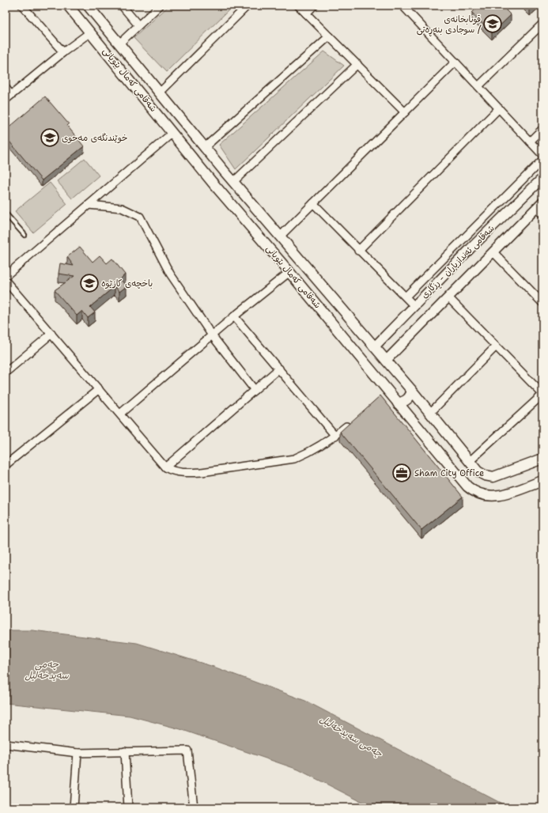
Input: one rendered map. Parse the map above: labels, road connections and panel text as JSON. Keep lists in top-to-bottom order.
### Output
{
  "streets": {
    "main road": ["شەقامی کەمال بێویانی"],
    "street": ["شەقامی ئەندازیاران - ڕزگاری"]
  },
  "crossings": [
    ["شەقامی کەمال بێویانی", "شەقامی ئەندازیاران - ڕزگاری"]
  ],
  "water": ["چەمی سەیدخەلیل"],
  "places": {
    "school or university": ["قوتابخانەی سوجادی بنەڕەتی /", "خوێندنگەی مەحوی", "باخچەی کازێوە"],
    "office": ["Sham City Office"]
  }
}
